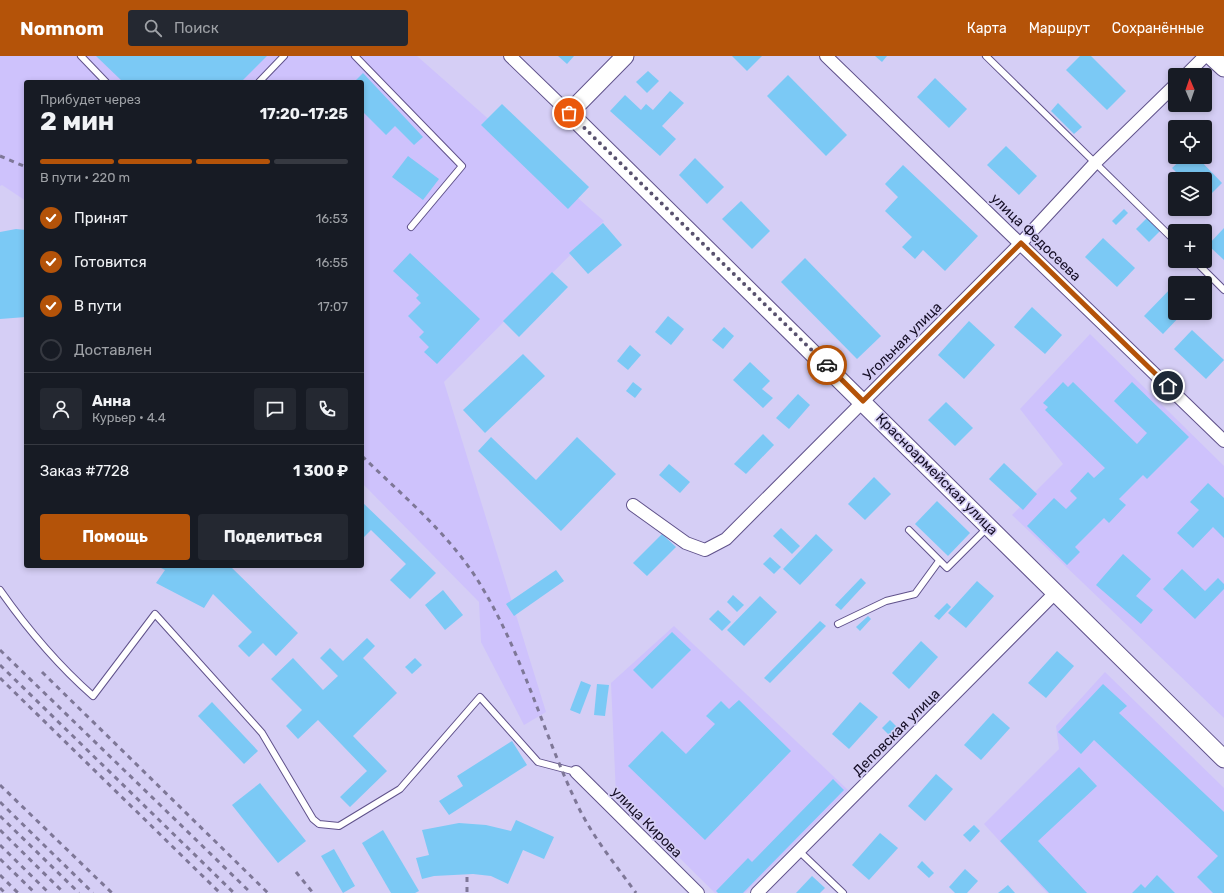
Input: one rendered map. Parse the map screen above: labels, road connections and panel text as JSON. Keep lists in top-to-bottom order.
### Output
{
  "streets": {
    "street": [
      "улица Федосеева",
      "Угольная улица",
      "Красноармейская улица",
      "Деповская улица",
      "улица Кирова"
    ]
  },
  "crossings": [
    ["улица Федосеева", "Угольная улица"],
    ["Угольная улица", "Красноармейская улица"],
    ["Красноармейская улица", "Деповская улица"]
  ],
  "north": "top",
  "page": {
    "header": "Nomnom",
    "search": "Поиск",
    "nav": ["Карта", "Маршрут", "Сохранённые"],
    "map_buttons": ["+", "−"],
    "heading": ["2 мин", "Прибудет через", "17:20–17:25"],
    "panel": [
      "Анна",
      "Курьер · 4.4",
      "Заказ #7728",
      "1 300 ₽"
    ],
    "bar": "В пути · 220 m",
    "list": [
      ["Принят", "16:53"],
      ["Готовится", "16:55"],
      ["В пути", "17:07"],
      "Доставлен"
    ],
    "buttons": ["Помощь", "Поделиться"]
  }
}
